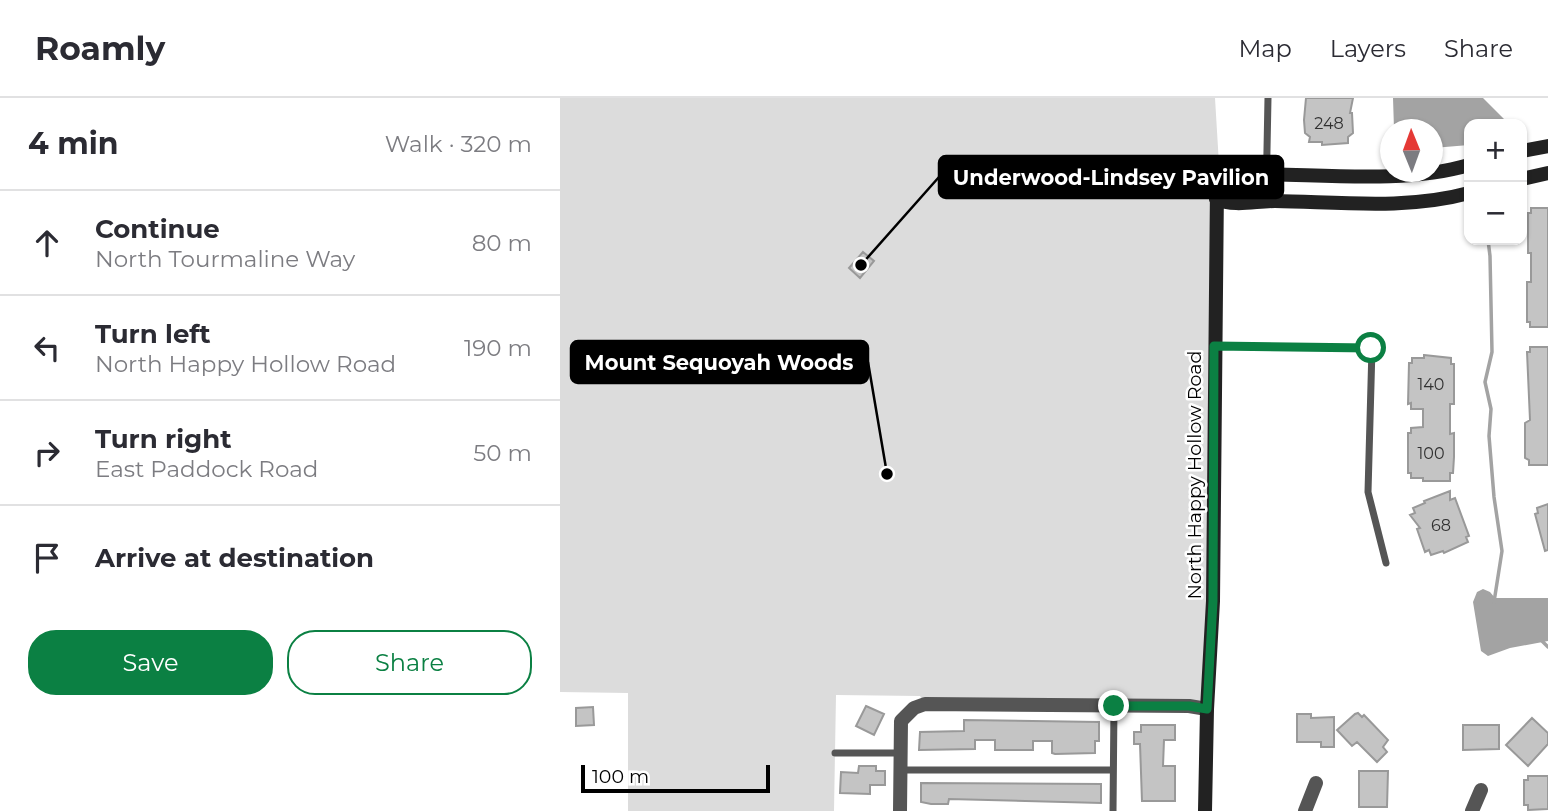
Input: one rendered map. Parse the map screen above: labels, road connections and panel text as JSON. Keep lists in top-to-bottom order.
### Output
{
  "streets": {
    "street": ["North Happy Hollow Road"]
  },
  "places": ["Underwood-Lindsey Pavilion", "Mount Sequoyah Woods"],
  "house_numbers": [
    "248",
    "140",
    "100",
    "68"
  ],
  "scale_bar": "100 m",
  "north": "top",
  "page": {
    "header": "Roamly",
    "nav": ["Map", "Layers", "Share"],
    "heading": ["4 min", "Walk · 320 m"],
    "map_buttons": ["+", "−"],
    "list": [
      ["Continue", "North Tourmaline Way", "80 m"],
      ["Turn left", "North Happy Hollow Road", "190 m"],
      ["Turn right", "East Paddock Road", "50 m"],
      "Arrive at destination"
    ],
    "buttons": ["Save", "Share"],
    "scale": "100 m"
  }
}
